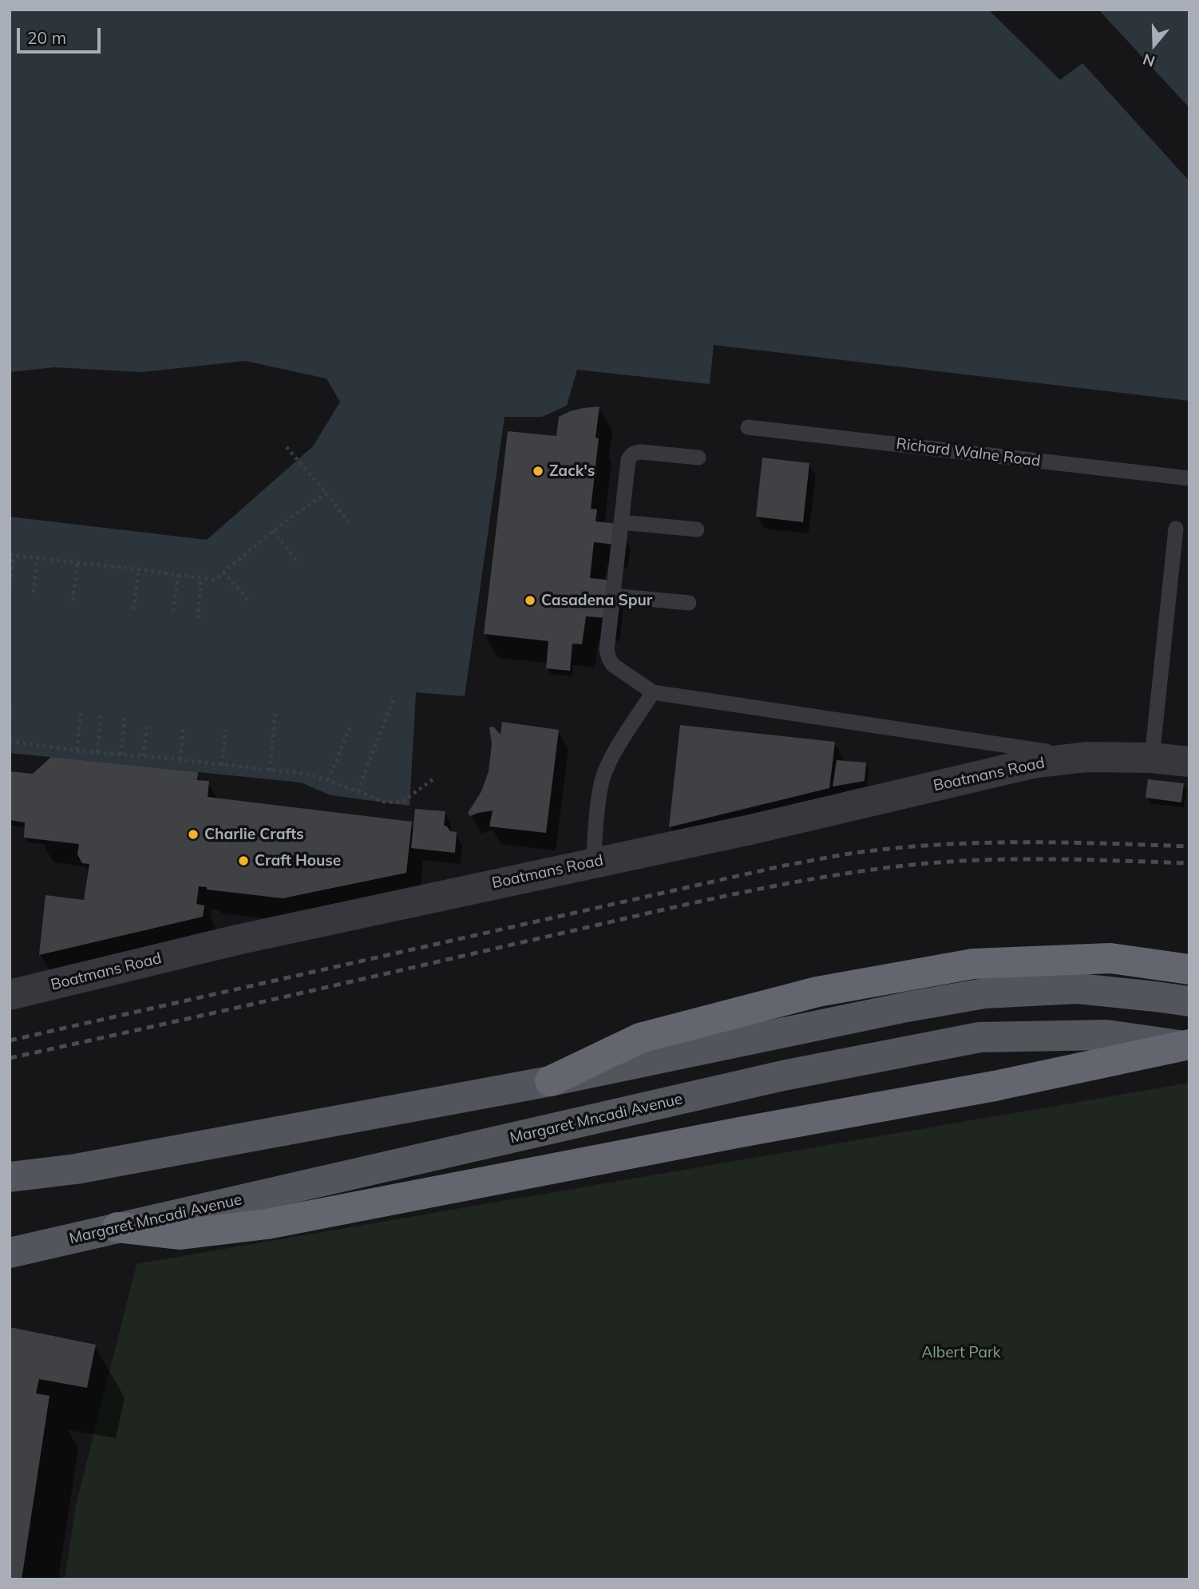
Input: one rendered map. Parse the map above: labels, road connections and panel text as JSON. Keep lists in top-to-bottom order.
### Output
{
  "streets": {
    "main road": ["Margaret Mncadi Avenue"],
    "street": ["Boatmans Road"],
    "lane": ["Richard Walne Road"]
  },
  "parks": ["Albert Park"],
  "places": [
    "Zack's",
    "Casadena Spur",
    "Charlie Crafts",
    "Craft House"
  ],
  "scale_bar": "20 m",
  "north": "bottom"
}
